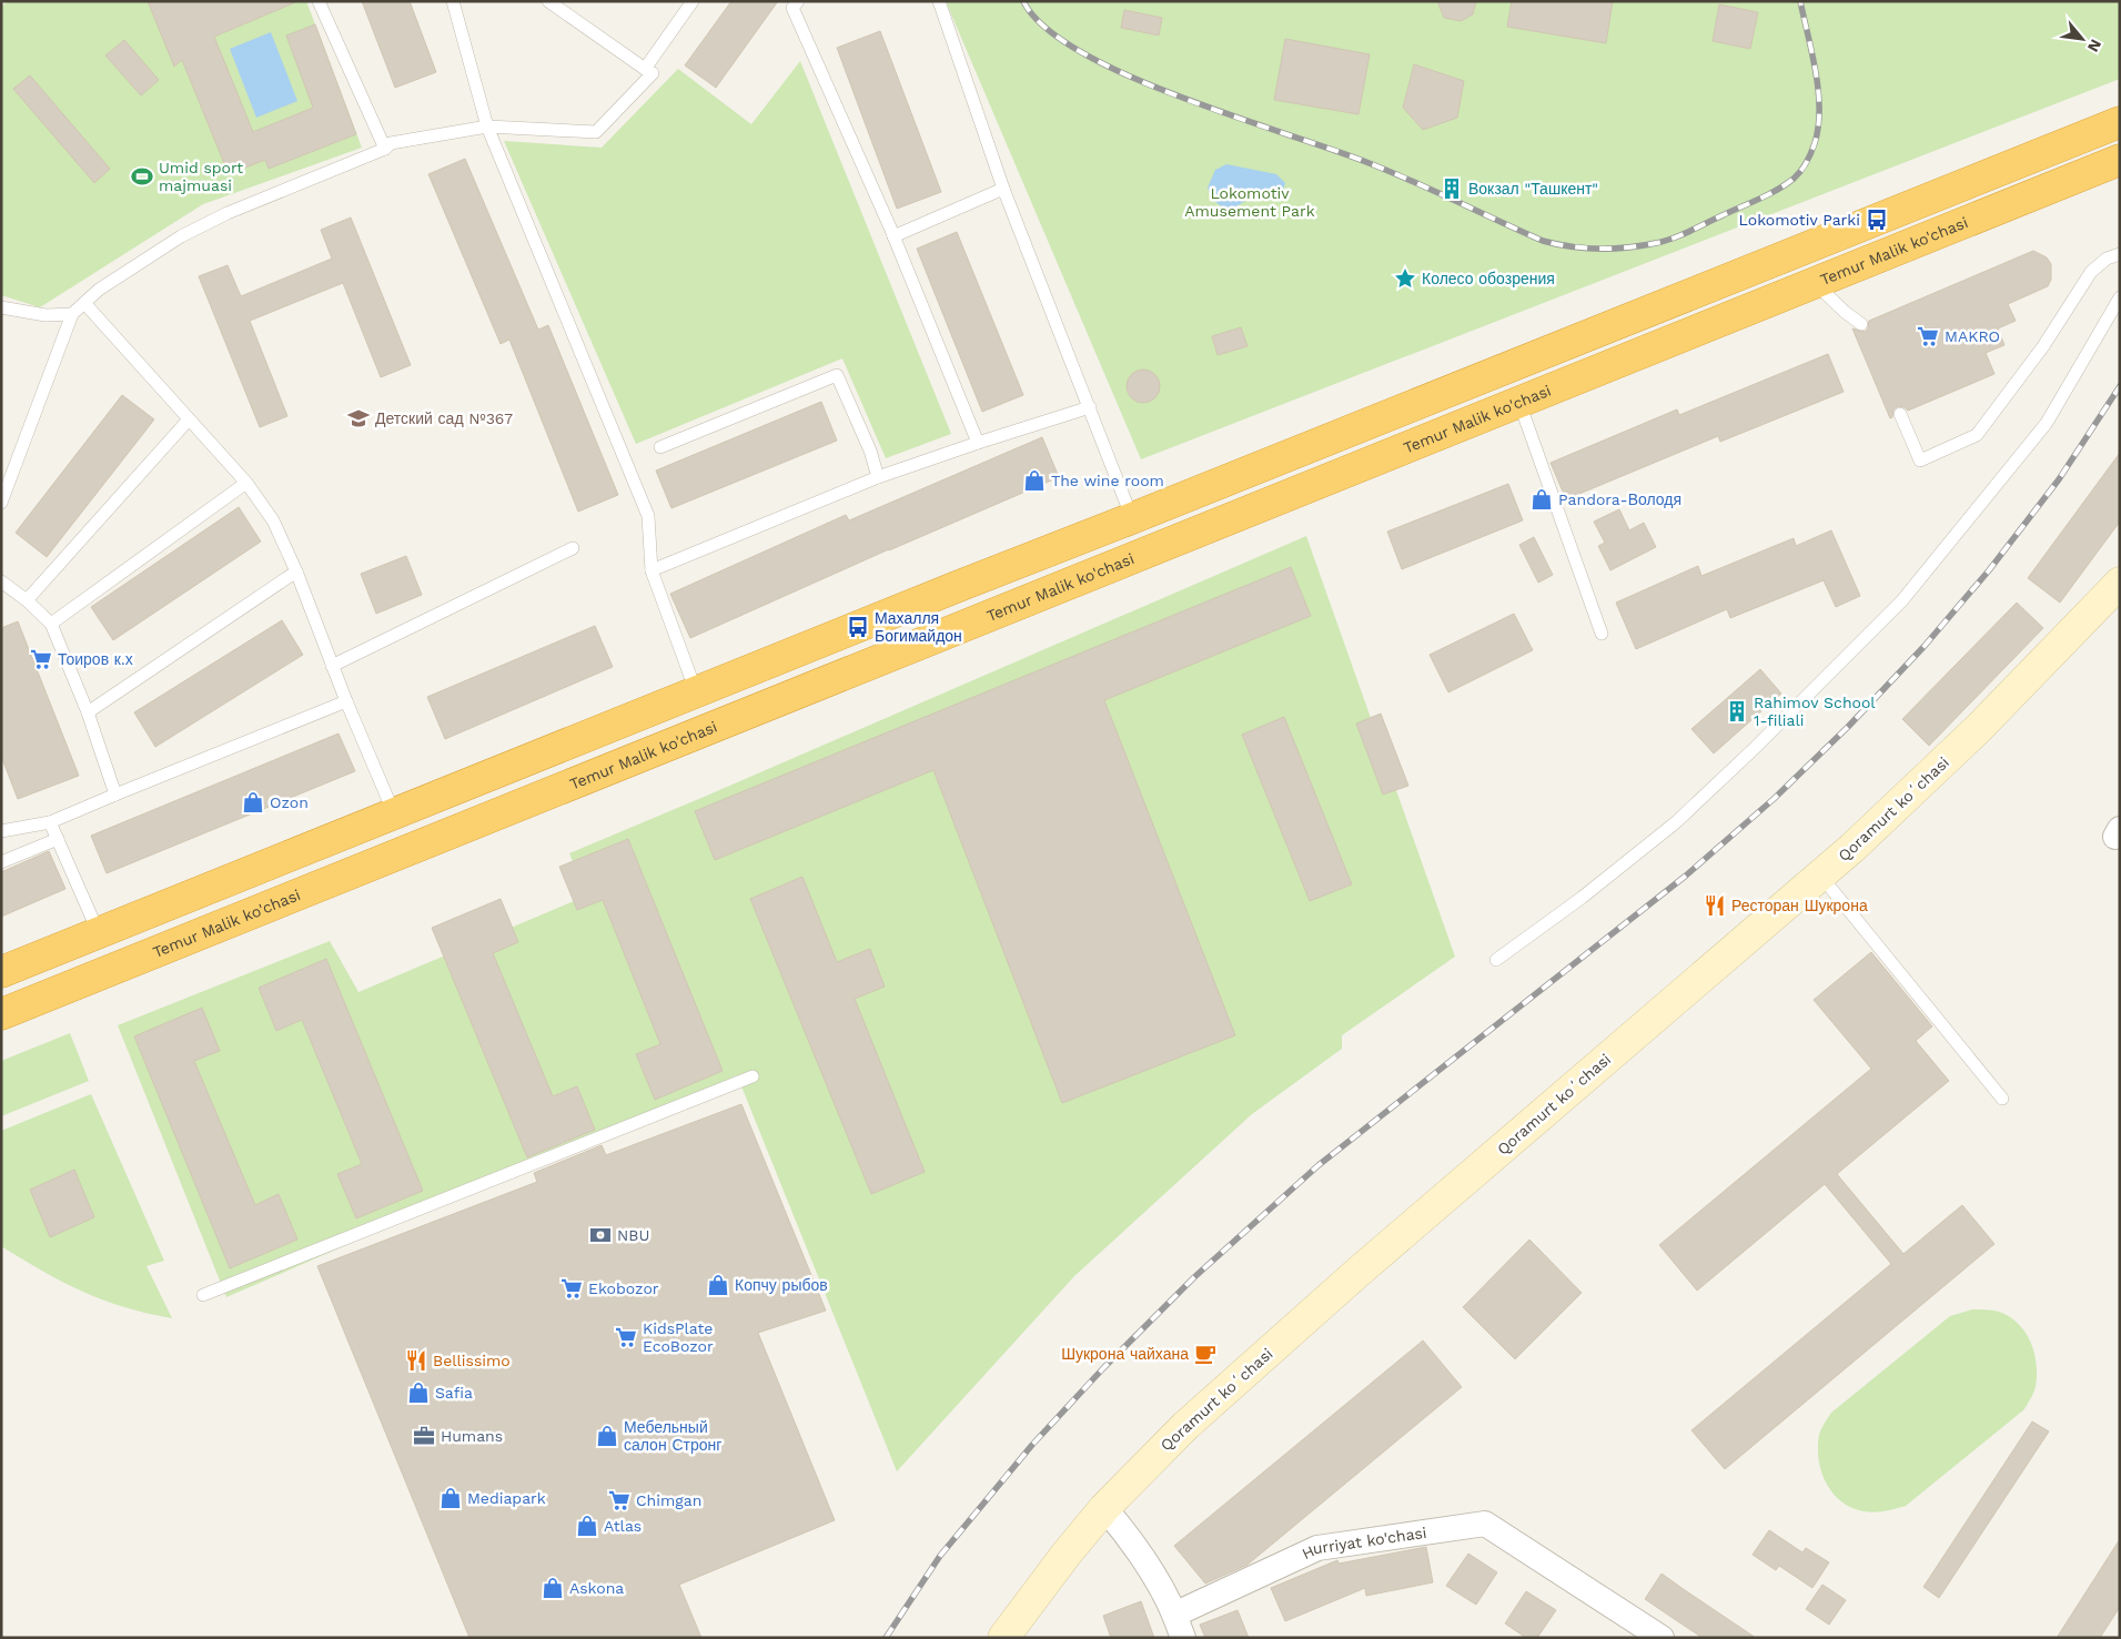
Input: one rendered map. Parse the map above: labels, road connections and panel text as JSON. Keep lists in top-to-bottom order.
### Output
{
  "streets": {
    "highway": ["Temur Malik ko'chasi"],
    "main road": ["Qoramurt koʻchasi"],
    "street": ["Hurriyat ko'chasi"]
  },
  "parks": ["Lokomotiv Amusement Park"],
  "places": {
    "sports": ["Umid sport majmuasi"],
    "building": ["Вокзал \"Ташкент\"", "Rahimov School 1-filiali"],
    "bus stop": ["Lokomotiv Parki", "Махалля Богимайдон"],
    "place": ["Колесо обозрения"],
    "supermarket": [
      "MAKRO",
      "Тоиров к.х",
      "Ekobozor",
      "KidsPlate EcoBozor",
      "Chimgan"
    ],
    "school or university": ["Детский сад №367"],
    "shop": [
      "The wine room",
      "Pandora-Володя",
      "Ozon",
      "Копчу рыбов",
      "Safia",
      "Мебельный салон Стронг",
      "Mediapark",
      "Atlas",
      "Askona"
    ],
    "restaurant": ["Ресторан Шукрона", "Bellissimo"],
    "bank": ["NBU"],
    "cafe": ["Шукрона чайхана"],
    "office": ["Humans"]
  },
  "north": "bottom right"
}
